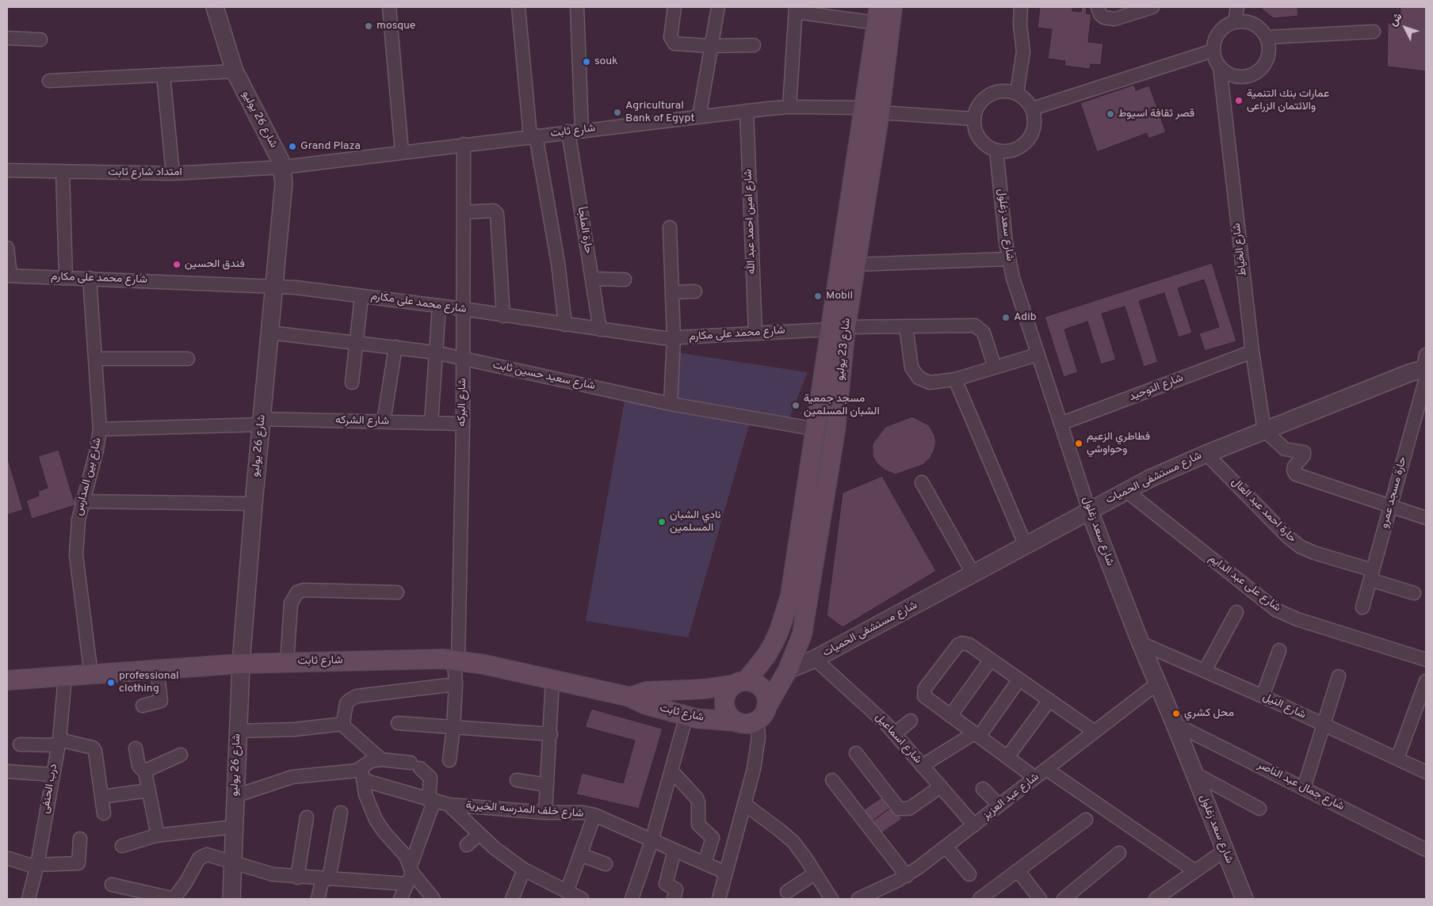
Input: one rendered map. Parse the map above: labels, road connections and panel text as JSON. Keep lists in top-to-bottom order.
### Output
{
  "streets": {
    "main road": ["شارع ثابت", "شارع 23 يوليو"],
    "street": [
      "شارع 26 يوليو",
      "امتداد شارع ثابت",
      "شارع امين احمد عبد الله",
      "شارع سعد زغلول",
      "حارة الملجأ",
      "شارع الخياط",
      "شارع محمد على مكارم",
      "شارع سعيد حسين ثابت",
      "شارع التوحيد",
      "شارع البركه",
      "شارع الشركه",
      "شارع بين المدارس",
      "شارع مستشفى الحميات",
      "حارة مسجد عمرو",
      "حارة احمد عبد العال",
      "شارع على عبد الدايم",
      "شارع النيل",
      "شارع اسماعيل",
      "شارع جمال عبد الناصر",
      "درب الحنفى",
      "شارع عبد العزيز",
      "شارع خلف المدرسه الخيرية"
    ]
  },
  "crossings": [
    ["شارع 26 يوليو", "شارع ثابت"],
    ["شارع 26 يوليو", "امتداد شارع ثابت"],
    ["شارع 26 يوليو", "شارع محمد على مكارم"],
    ["شارع 26 يوليو", "شارع سعيد حسين ثابت"],
    ["شارع 26 يوليو", "شارع الشركه"],
    ["شارع ثابت", "امتداد شارع ثابت"],
    ["شارع ثابت", "شارع امين احمد عبد الله"],
    ["شارع ثابت", "شارع سعد زغلول"],
    ["شارع ثابت", "حارة الملجأ"],
    ["شارع ثابت", "شارع 23 يوليو"],
    ["شارع ثابت", "شارع البركه"],
    ["شارع ثابت", "شارع بين المدارس"],
    ["شارع ثابت", "درب الحنفى"],
    ["شارع امين احمد عبد الله", "شارع محمد على مكارم"],
    ["شارع سعد زغلول", "شارع التوحيد"],
    ["شارع سعد زغلول", "شارع مستشفى الحميات"],
    ["شارع سعد زغلول", "شارع النيل"],
    ["شارع سعد زغلول", "شارع جمال عبد الناصر"],
    ["شارع سعد زغلول", "شارع عبد العزيز"],
    ["حارة الملجأ", "شارع محمد على مكارم"],
    ["شارع الخياط", "شارع التوحيد"],
    ["شارع الخياط", "شارع مستشفى الحميات"],
    ["شارع محمد على مكارم", "شارع 23 يوليو"],
    ["شارع محمد على مكارم", "شارع البركه"],
    ["شارع محمد على مكارم", "شارع بين المدارس"],
    ["شارع 23 يوليو", "شارع سعيد حسين ثابت"],
    ["شارع 23 يوليو", "شارع مستشفى الحميات"],
    ["شارع سعيد حسين ثابت", "شارع البركه"],
    ["شارع البركه", "شارع الشركه"],
    ["شارع الشركه", "شارع بين المدارس"],
    ["شارع مستشفى الحميات", "حارة مسجد عمرو"],
    ["شارع مستشفى الحميات", "حارة احمد عبد العال"],
    ["شارع مستشفى الحميات", "شارع على عبد الدايم"],
    ["شارع مستشفى الحميات", "شارع اسماعيل"],
    ["حارة مسجد عمرو", "حارة احمد عبد العال"],
    ["شارع اسماعيل", "شارع عبد العزيز"]
  ],
  "places": [
    "mosque",
    "souk",
    "عمارات بنك التنمية والائتمان الزراعى",
    "Agricultural Bank of Egypt",
    "قصر ثقافة اسيوط",
    "Grand Plaza",
    "فندق الحسين",
    "Mobil",
    "Adib",
    "مسجد جمعية الشبان المسلمين",
    "فطاطري الزعيم وحواوشي",
    "نادي الشبان المسلمين",
    "professional clothing",
    "محل كشري"
  ],
  "north": "top left"
}
